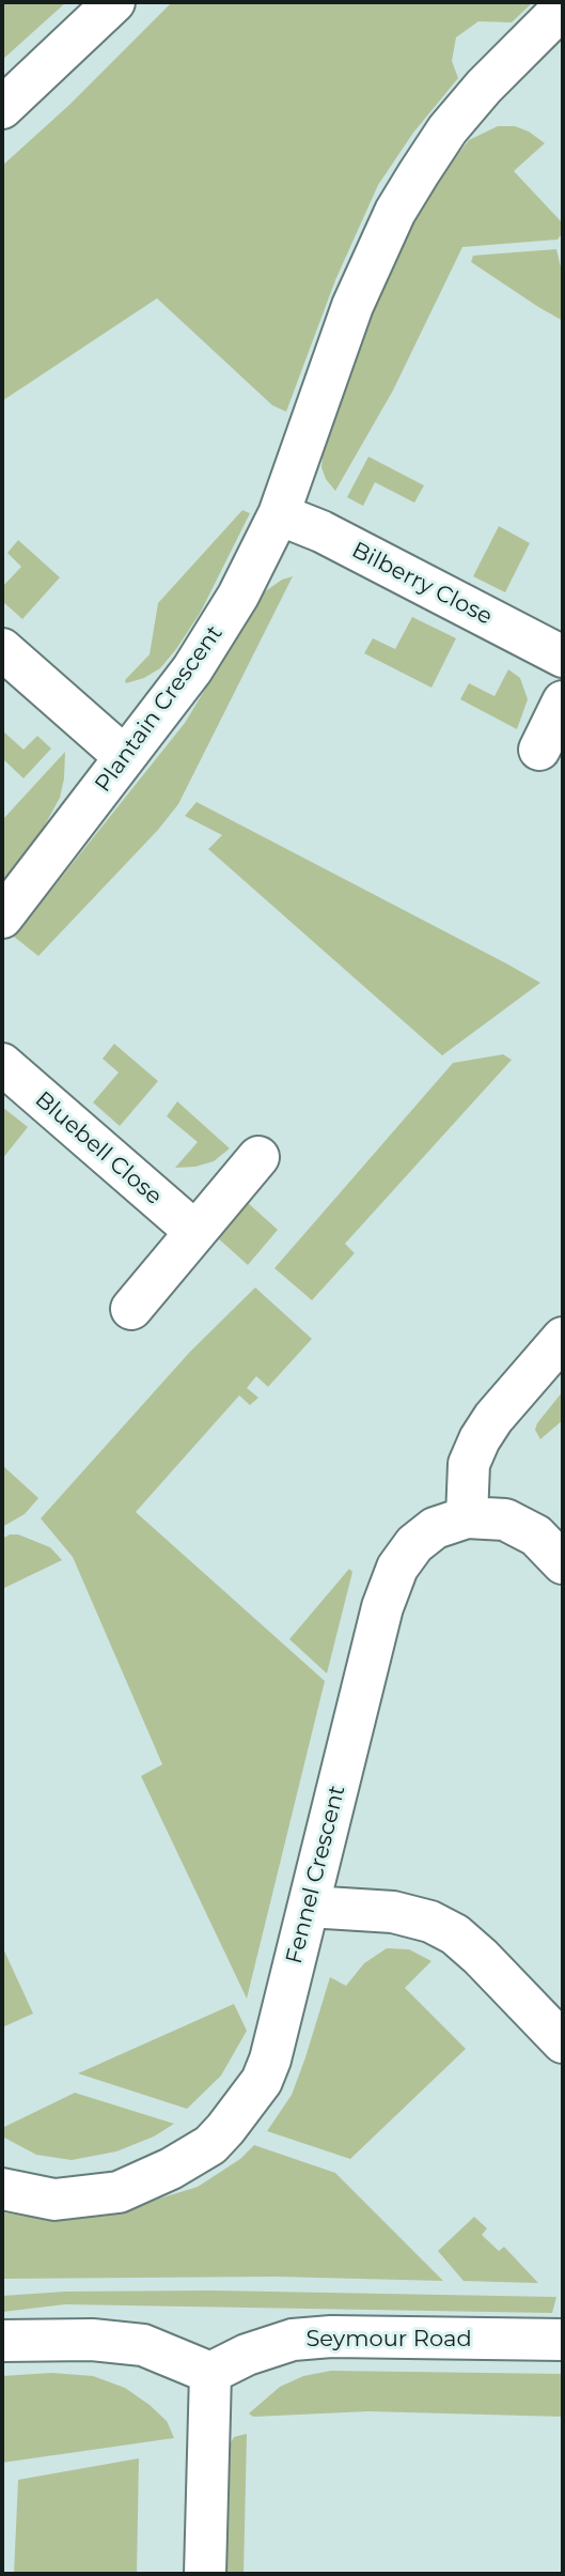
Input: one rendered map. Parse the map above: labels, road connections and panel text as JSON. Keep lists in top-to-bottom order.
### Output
{
  "streets": {
    "street": [
      "Bilberry Close",
      "Plantain Crescent",
      "Bluebell Close",
      "Fennel Crescent",
      "Seymour Road"
    ]
  },
  "crossings": [
    ["Bilberry Close", "Plantain Crescent"]
  ]
}
